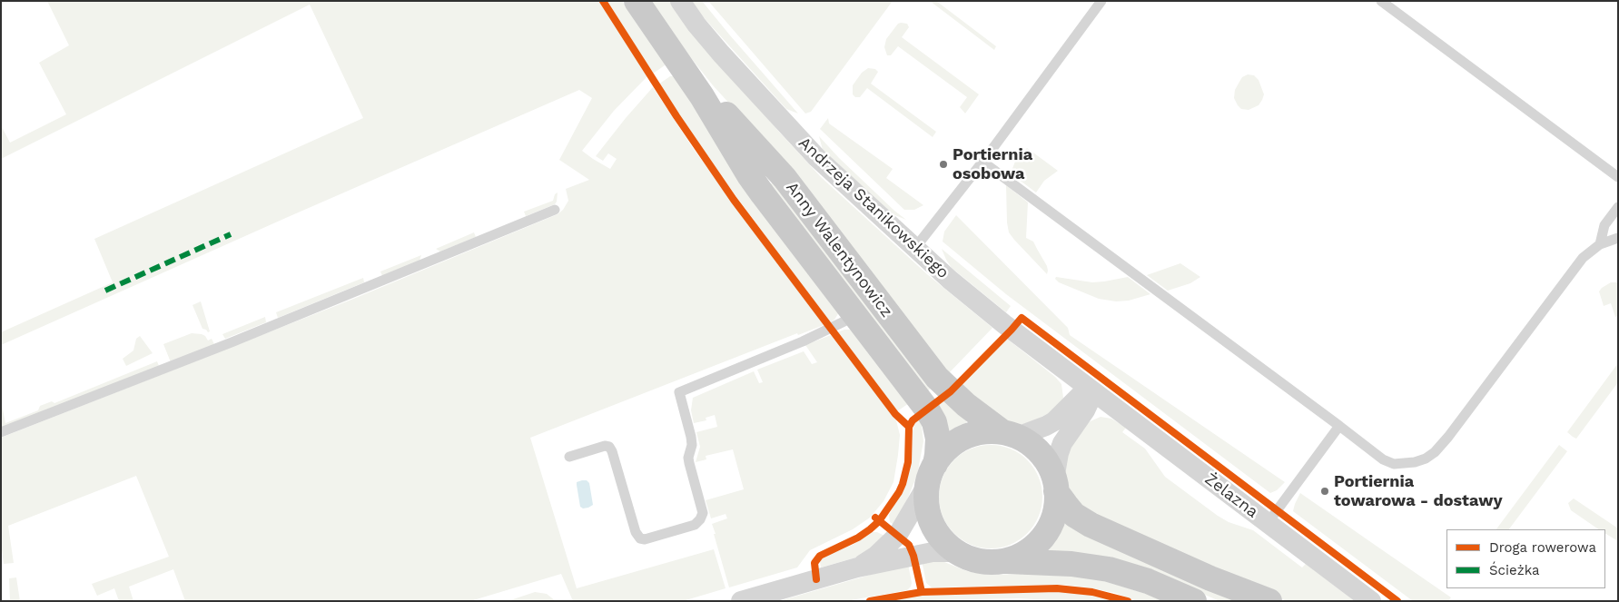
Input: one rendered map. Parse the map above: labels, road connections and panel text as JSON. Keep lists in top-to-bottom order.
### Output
{
  "streets": {
    "main road": ["Anny Walentynowicz"],
    "street": ["Andrzeja Stanikowskiego", "Żelazna"]
  },
  "crossings": [
    ["Andrzeja Stanikowskiego", "Żelazna"]
  ],
  "places": ["Portiernia osobowa", "Portiernia towarowa - dostawy"],
  "legend": ["Droga rowerowa", "Ścieżka"]
}
